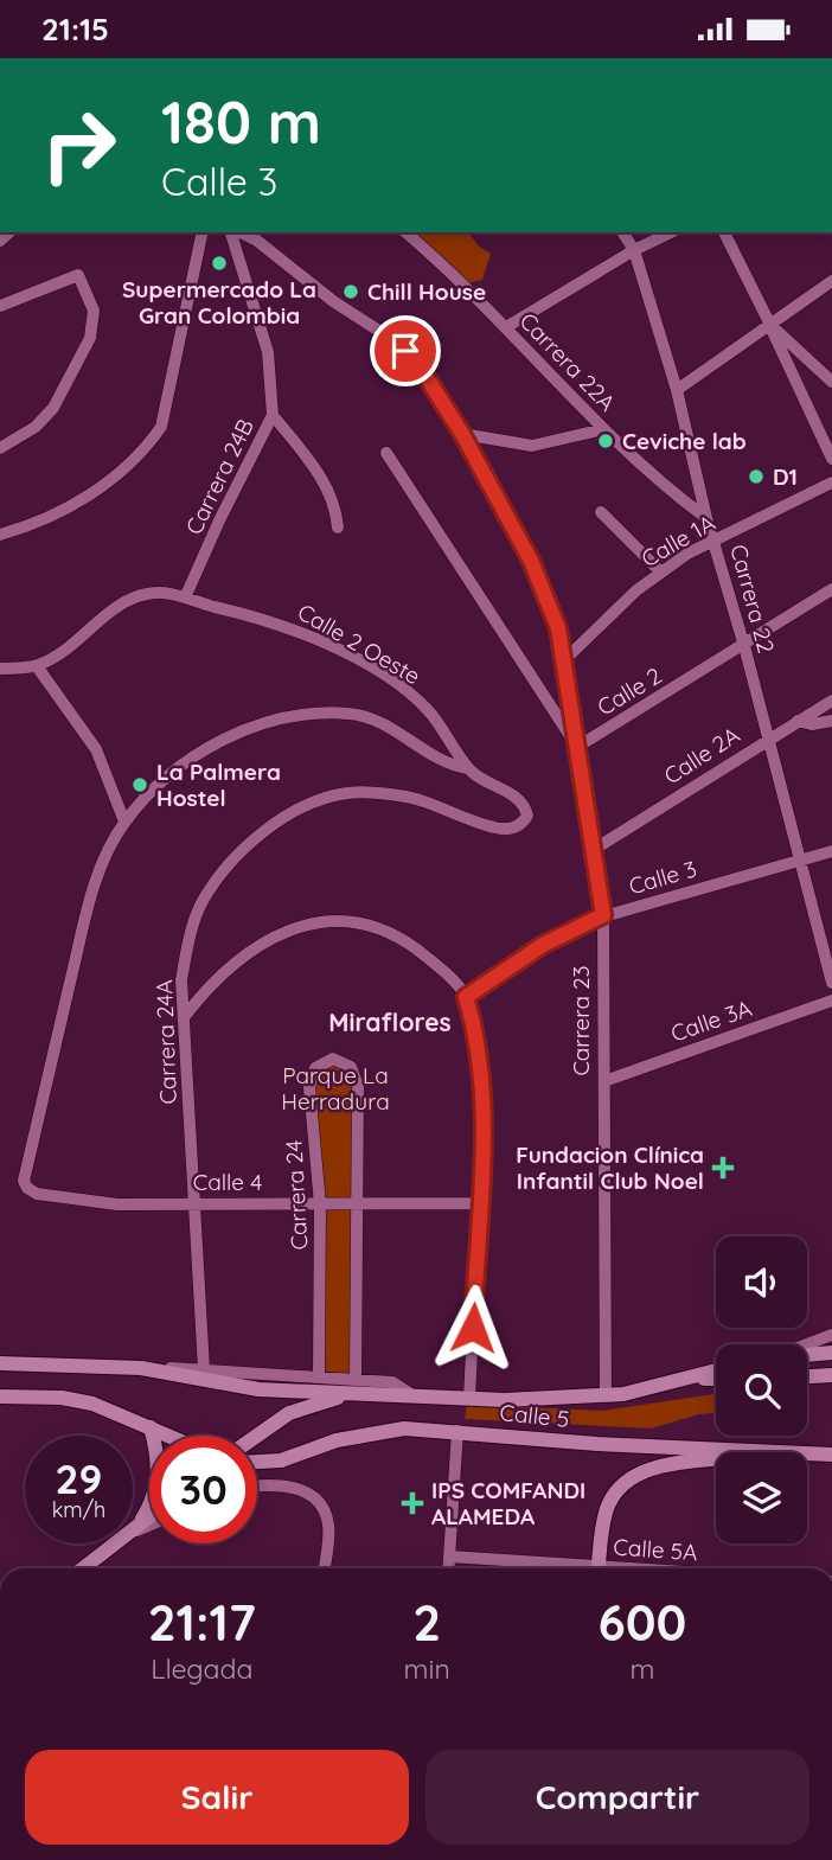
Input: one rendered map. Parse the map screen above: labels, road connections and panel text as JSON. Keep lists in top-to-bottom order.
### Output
{
  "streets": {
    "main road": ["Calle 5"],
    "street": [
      "Carrera 22A",
      "Carrera 24B",
      "Calle 1A",
      "Carrera 22",
      "Calle 2 Oeste",
      "Calle 2",
      "Calle 2A",
      "Calle 3",
      "Carrera 23",
      "Calle 3A",
      "Carrera 24A",
      "Calle 4",
      "Carrera 24",
      "Calle 5A"
    ]
  },
  "crossings": [
    ["Carrera 22A", "Carrera 22"],
    ["Carrera 24B", "Calle 2 Oeste"],
    ["Calle 1A", "Carrera 22"],
    ["Calle 1A", "Carrera 23"],
    ["Carrera 22", "Calle 2"],
    ["Carrera 22", "Calle 2A"],
    ["Carrera 22", "Calle 3"],
    ["Calle 2 Oeste", "Carrera 24A"],
    ["Calle 2", "Carrera 23"],
    ["Calle 2A", "Carrera 23"],
    ["Calle 3", "Carrera 23"],
    ["Carrera 23", "Calle 3A"],
    ["Carrera 23", "Calle 5"],
    ["Carrera 24A", "Calle 4"],
    ["Carrera 24A", "Calle 5"],
    ["Calle 4", "Carrera 24"],
    ["Carrera 24", "Calle 5"]
  ],
  "districts": ["Miraflores"],
  "parks": ["Parque La Herradura"],
  "places": {
    "other": [
      "Supermercado La Gran Colombia",
      "Chill House",
      "Ceviche lab",
      "D1",
      "La Palmera Hostel"
    ],
    "health": ["Fundacion Clínica Infantil Club Noel", "IPS COMFANDI ALAMEDA"]
  },
  "page": {
    "status": "21:15",
    "turn": ["180 m", "Calle 3"],
    "speed": "29 km/h",
    "limit": "30",
    "eta": [
      "21:17",
      "Llegada",
      "2",
      "min",
      "600",
      "m"
    ],
    "buttons": ["Salir", "Compartir"]
  }
}
